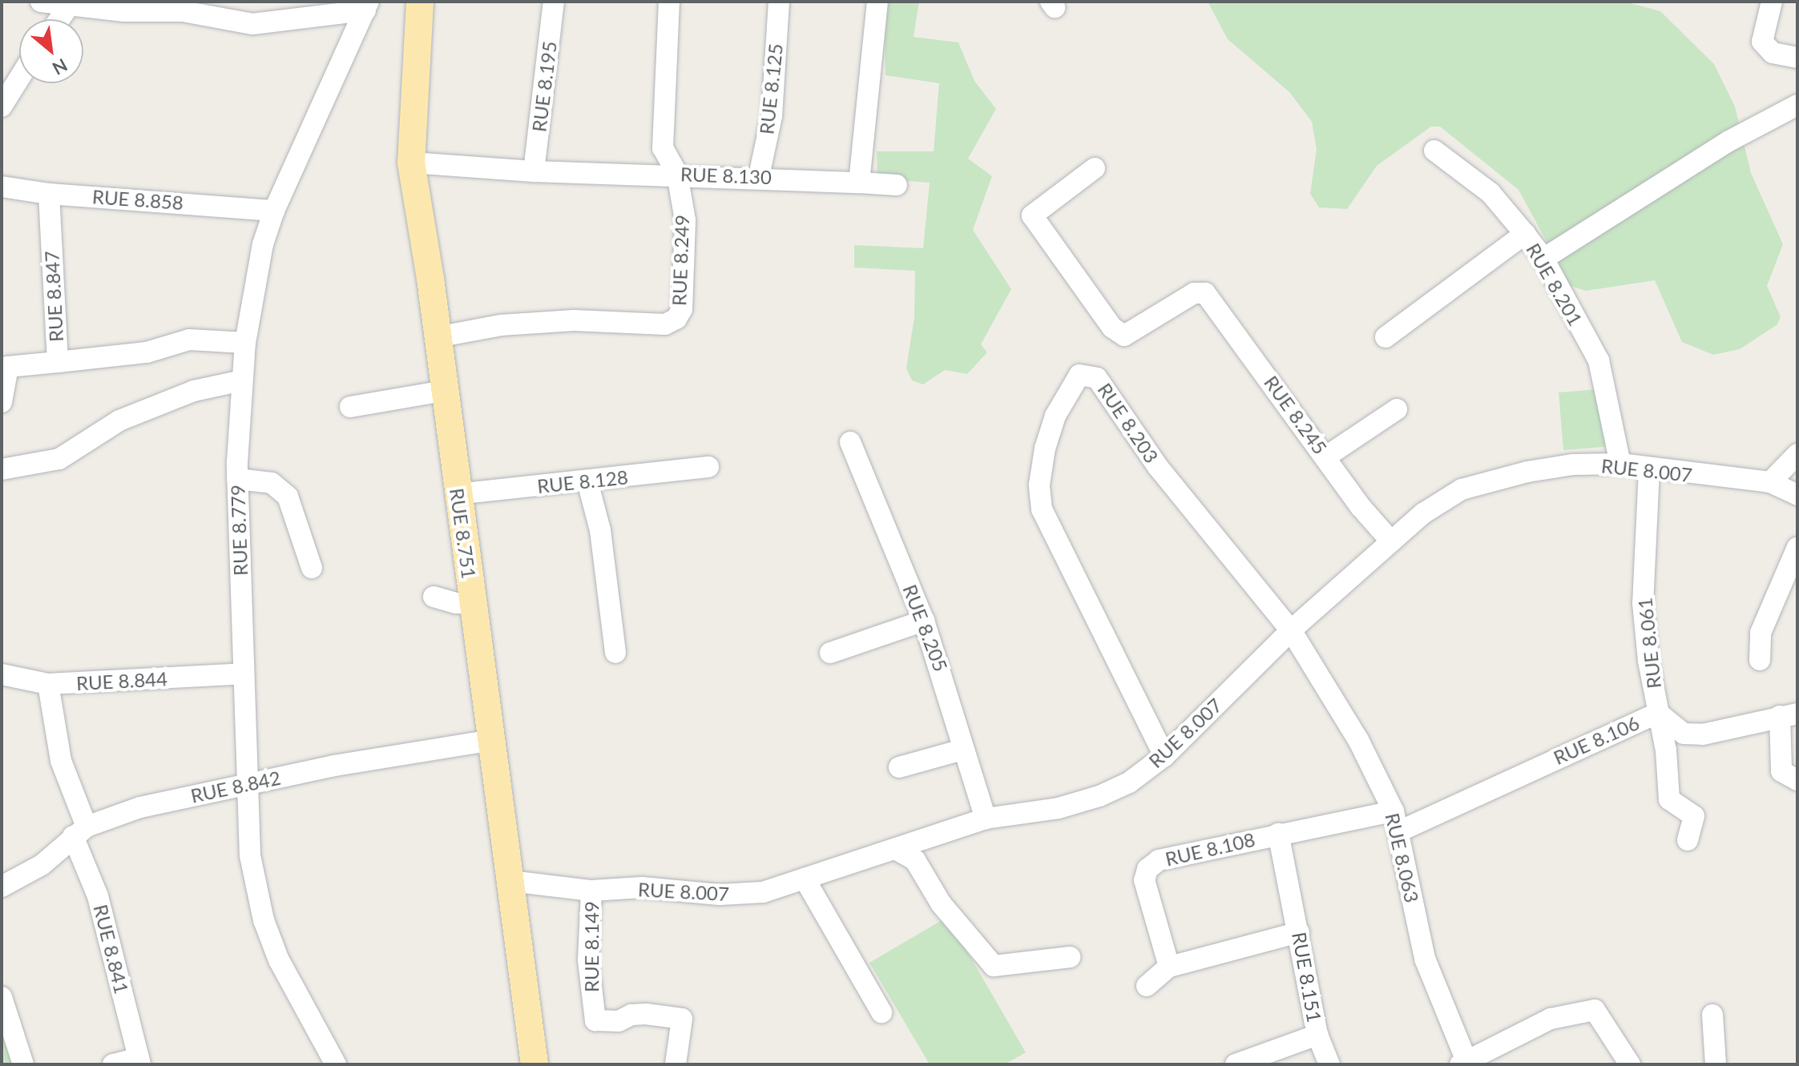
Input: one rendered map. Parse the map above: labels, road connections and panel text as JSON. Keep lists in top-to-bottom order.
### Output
{
  "streets": {
    "main road": ["RUE 8.751"],
    "street": [
      "RUE 8.195",
      "RUE 8.125",
      "RUE 8.130",
      "RUE 8.858",
      "RUE 8.249",
      "RUE 8.201",
      "RUE 8.847",
      "RUE 8.245",
      "RUE 8.203",
      "RUE 8.007",
      "RUE 8.128",
      "RUE 8.779",
      "RUE 8.205",
      "RUE 8.061",
      "RUE 8.844",
      "RUE 8.106",
      "RUE 8.842",
      "RUE 8.108",
      "RUE 8.063",
      "RUE 8.149",
      "RUE 8.841",
      "RUE 8.151"
    ]
  },
  "crossings": [
    ["RUE 8.195", "RUE 8.130"],
    ["RUE 8.125", "RUE 8.130"],
    ["RUE 8.130", "RUE 8.249"],
    ["RUE 8.130", "RUE 8.751"],
    ["RUE 8.858", "RUE 8.847"],
    ["RUE 8.858", "RUE 8.779"],
    ["RUE 8.249", "RUE 8.751"],
    ["RUE 8.201", "RUE 8.007"],
    ["RUE 8.847", "RUE 8.779"],
    ["RUE 8.245", "RUE 8.007"],
    ["RUE 8.203", "RUE 8.007"],
    ["RUE 8.203", "RUE 8.063"],
    ["RUE 8.007", "RUE 8.751"],
    ["RUE 8.007", "RUE 8.205"],
    ["RUE 8.007", "RUE 8.061"],
    ["RUE 8.007", "RUE 8.063"],
    ["RUE 8.007", "RUE 8.149"],
    ["RUE 8.128", "RUE 8.751"],
    ["RUE 8.779", "RUE 8.844"],
    ["RUE 8.779", "RUE 8.842"],
    ["RUE 8.751", "RUE 8.842"],
    ["RUE 8.061", "RUE 8.106"],
    ["RUE 8.844", "RUE 8.841"],
    ["RUE 8.106", "RUE 8.108"],
    ["RUE 8.106", "RUE 8.063"],
    ["RUE 8.842", "RUE 8.841"],
    ["RUE 8.108", "RUE 8.063"],
    ["RUE 8.108", "RUE 8.151"]
  ],
  "north": "bottom right"
}
